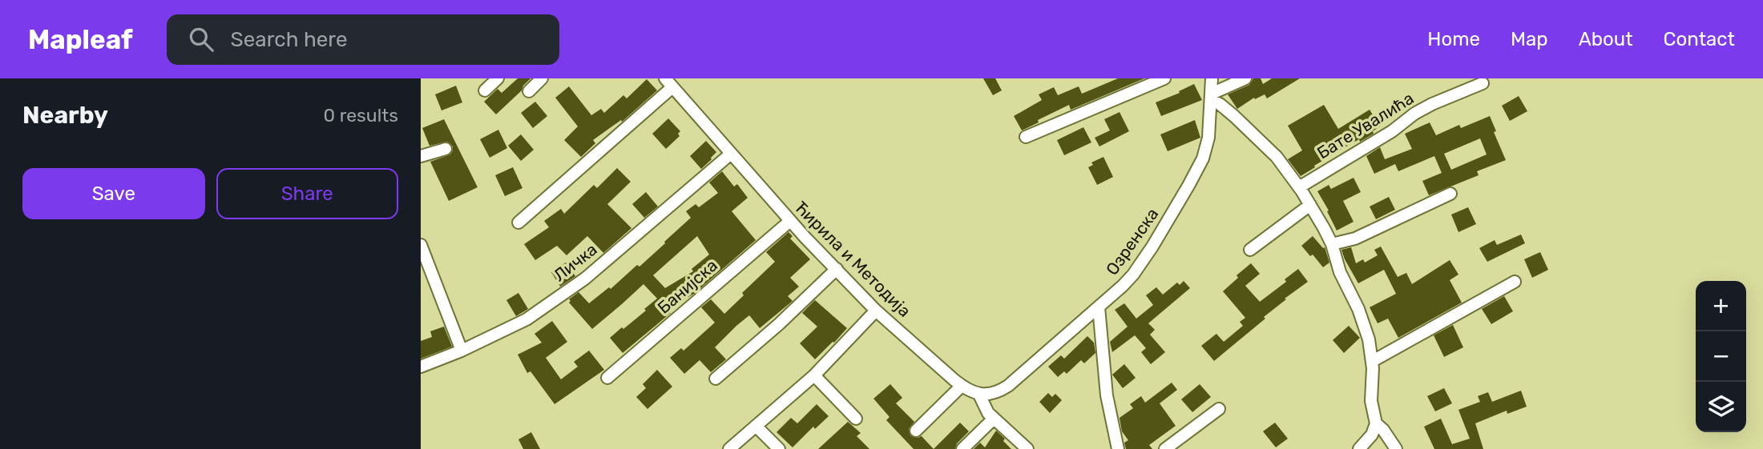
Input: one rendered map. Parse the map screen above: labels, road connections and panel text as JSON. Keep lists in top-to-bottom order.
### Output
{
  "streets": {
    "street": [
      "Бате Увалића",
      "Озренска",
      "Ћирила и Методија",
      "Личка",
      "Банијска"
    ]
  },
  "crossings": [
    ["Озренска", "Ћирила и Методија"],
    ["Ћирила и Методија", "Личка"],
    ["Ћирила и Методија", "Банијска"]
  ],
  "page": {
    "header": "Mapleaf",
    "search": "Search here",
    "nav": [
      "Home",
      "Map",
      "About",
      "Contact"
    ],
    "heading": ["Nearby", "0 results"],
    "buttons": ["Save", "Share"],
    "map_buttons": ["+", "−"]
  }
}
